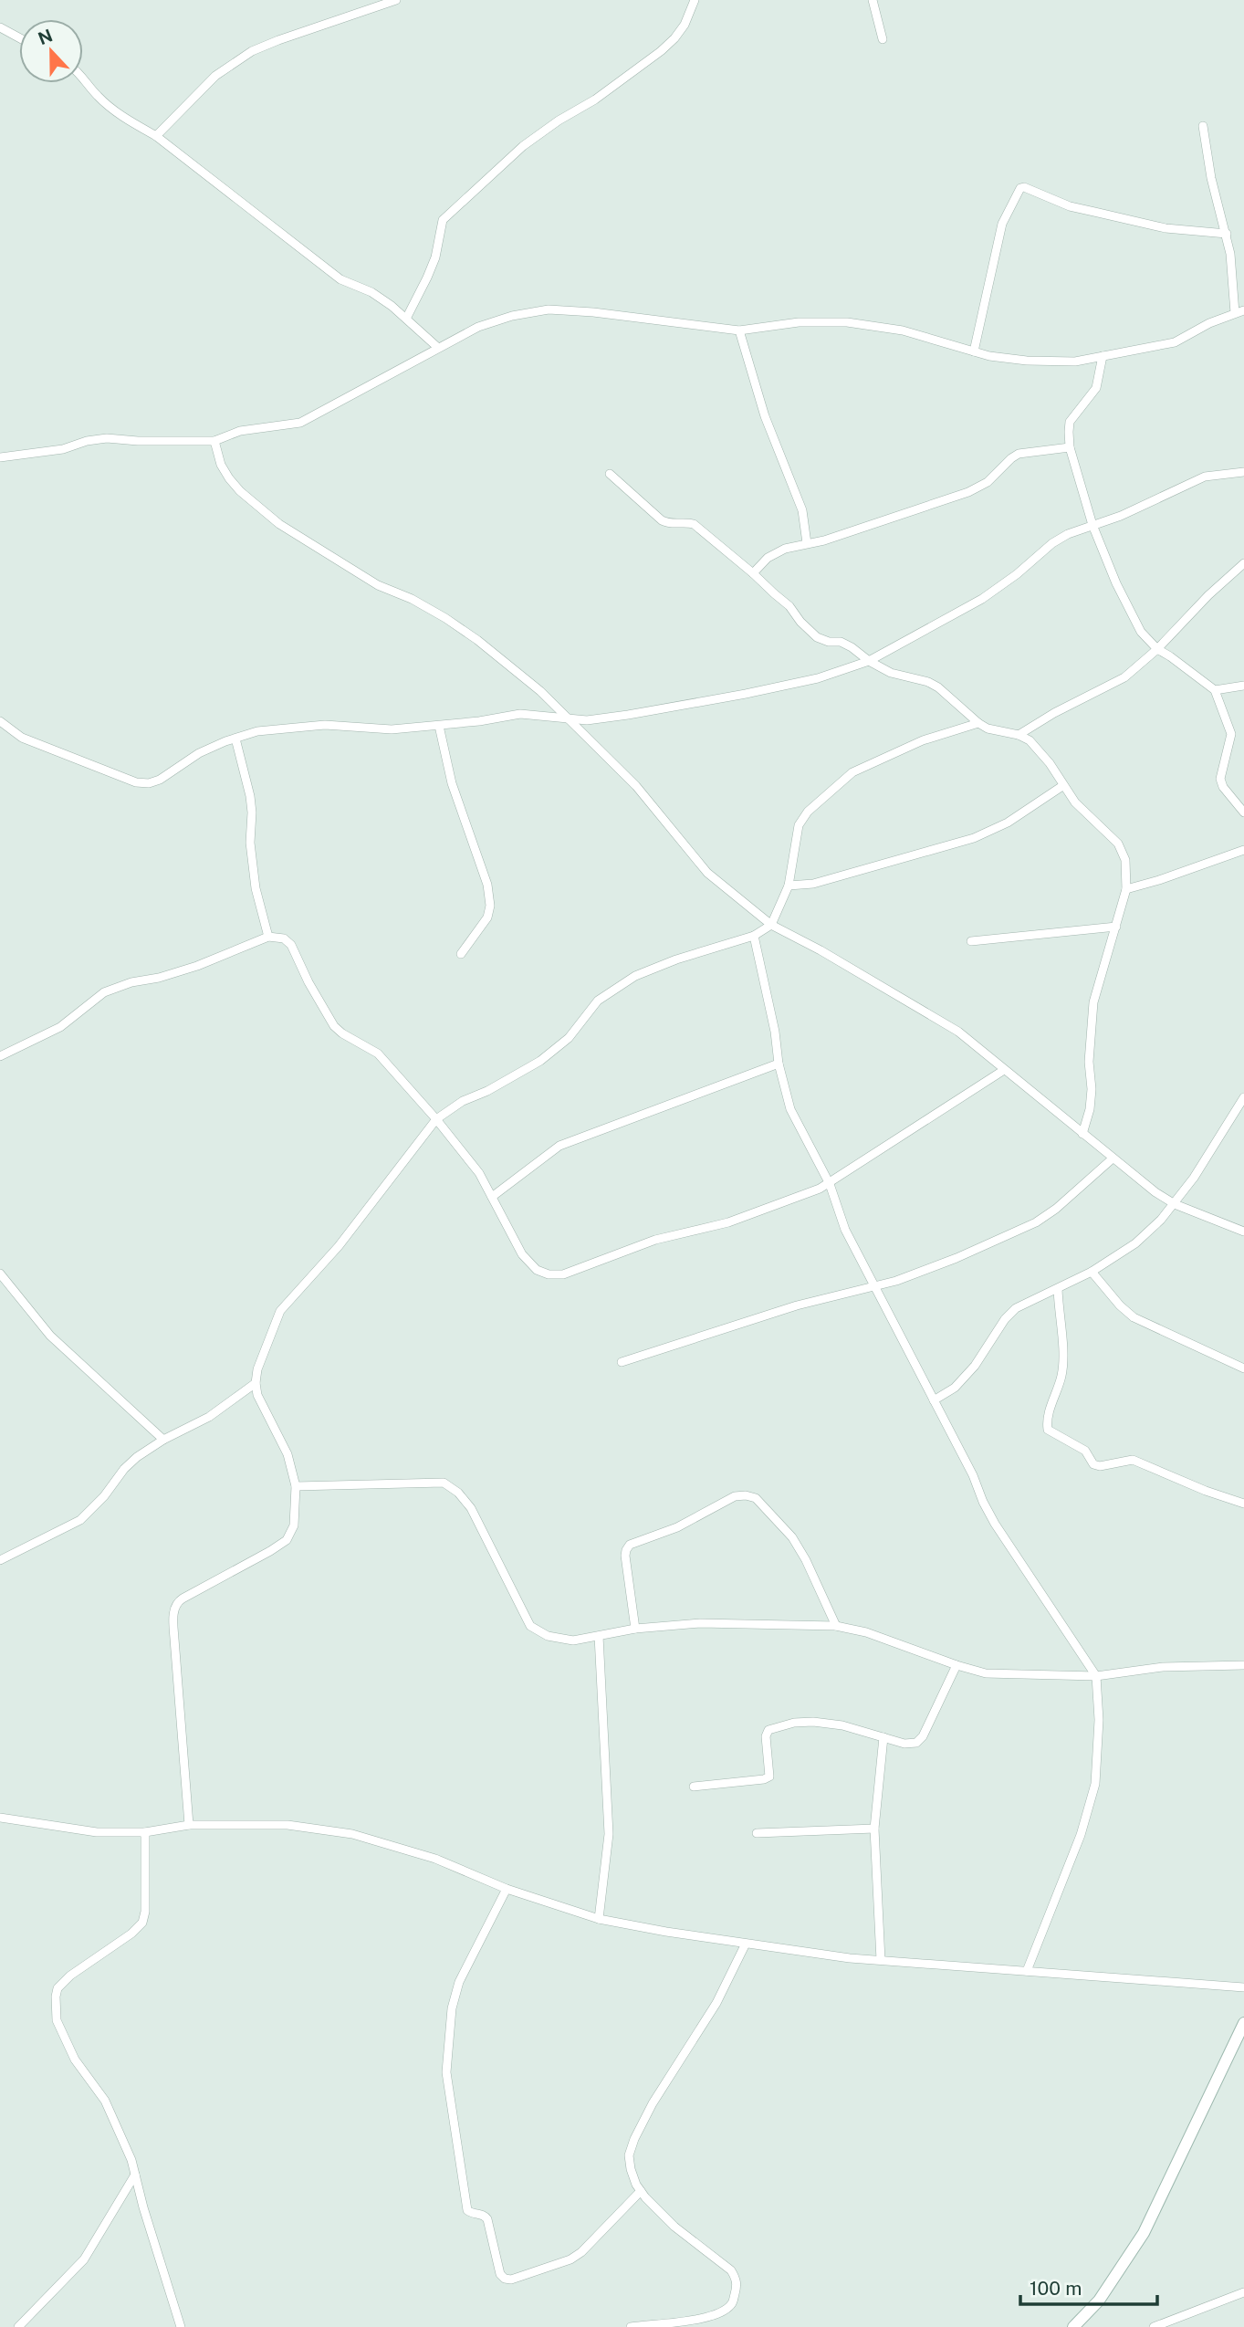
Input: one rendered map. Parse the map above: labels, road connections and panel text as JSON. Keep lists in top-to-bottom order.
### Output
{
  "scale_bar": "100 m",
  "north": "top"
}
